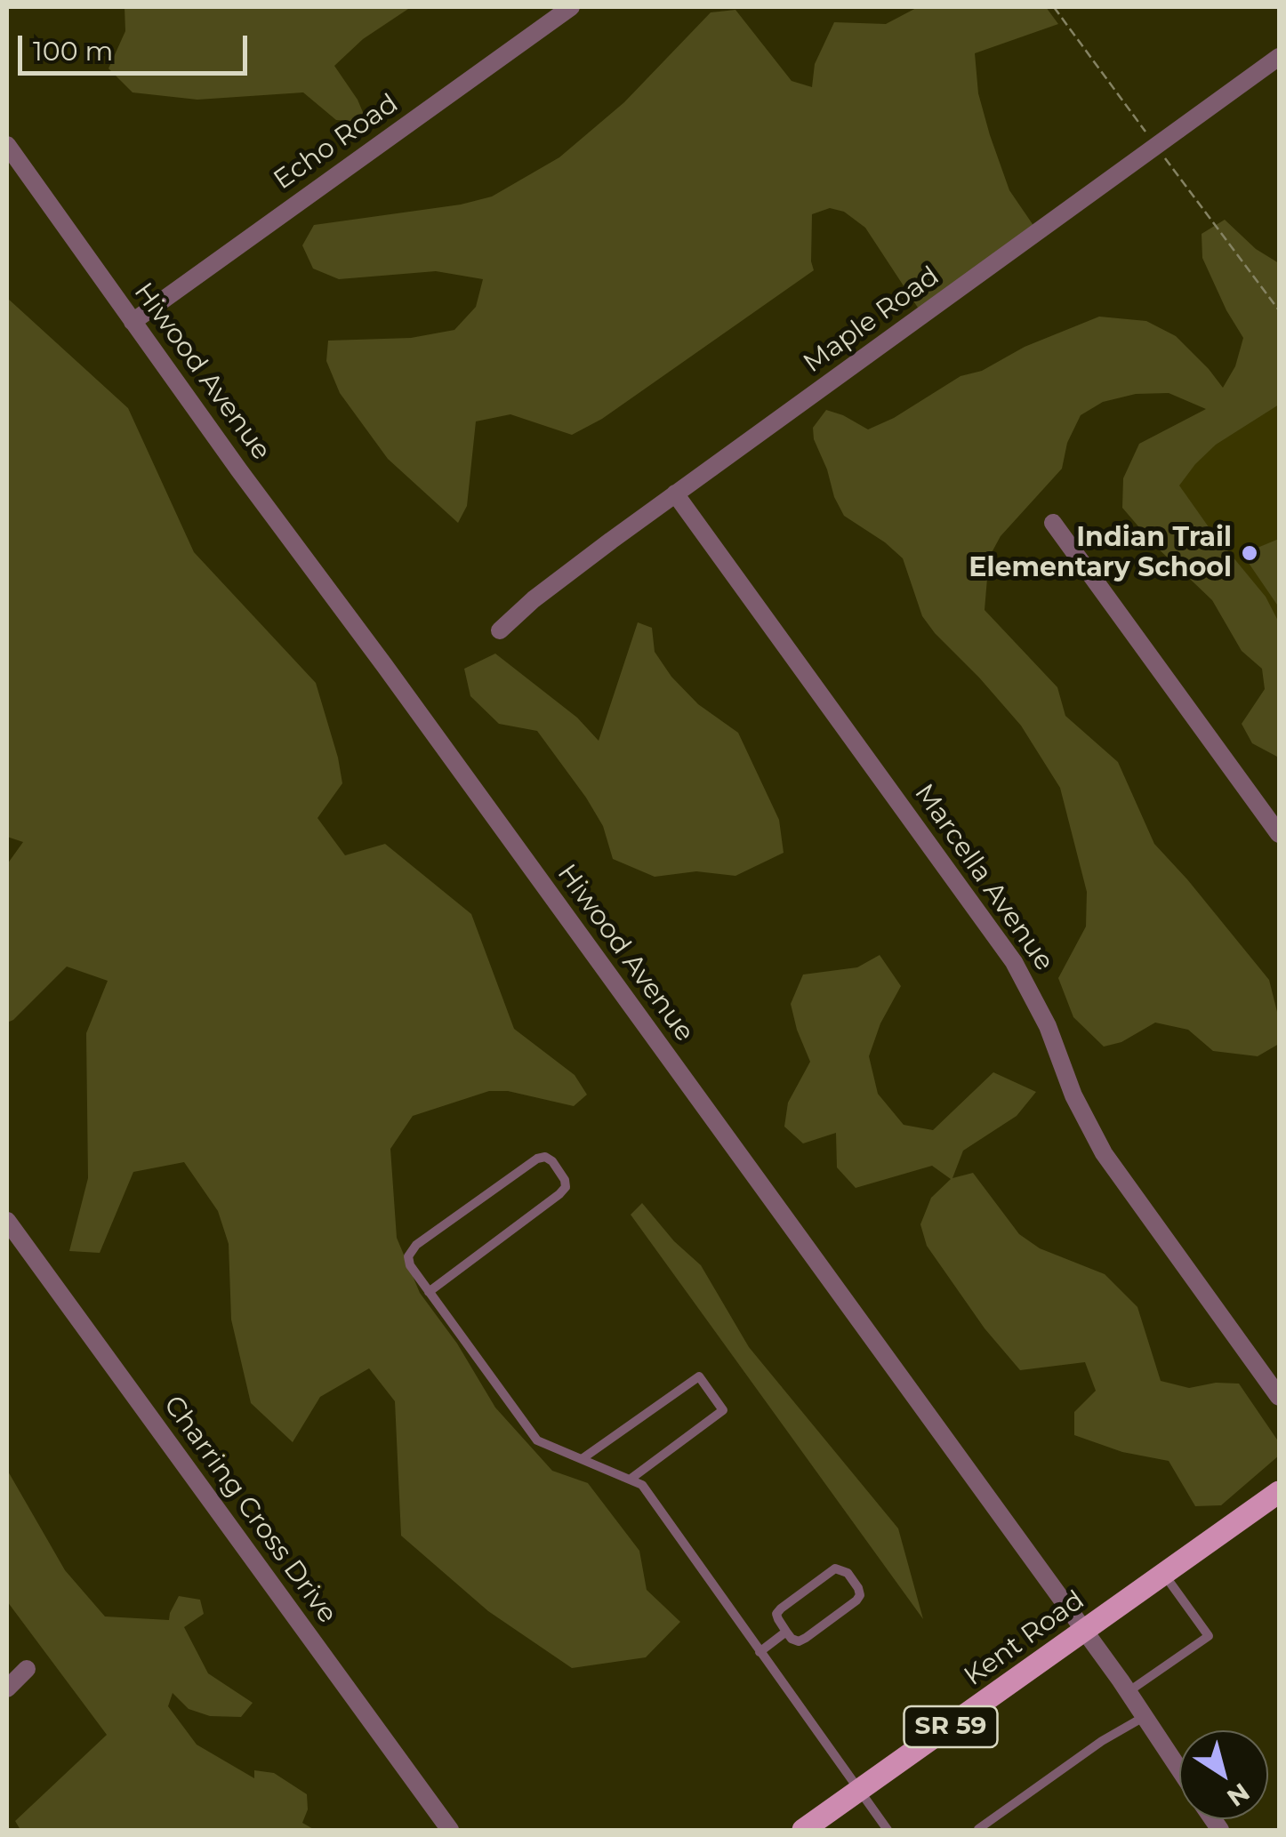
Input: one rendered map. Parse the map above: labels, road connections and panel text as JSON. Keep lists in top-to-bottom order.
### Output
{
  "streets": {
    "main road": ["Kent Road", "SR 59"],
    "street": [
      "Echo Road",
      "Maple Road",
      "Hiwood Avenue",
      "Marcella Avenue",
      "Charring Cross Drive"
    ]
  },
  "crossings": [
    ["Echo Road", "Hiwood Avenue"],
    ["Maple Road", "Marcella Avenue"],
    ["Hiwood Avenue", "Kent Road"]
  ],
  "places": ["Indian Trail Elementary School"],
  "scale_bar": "100 m",
  "north": "bottom right"
}
